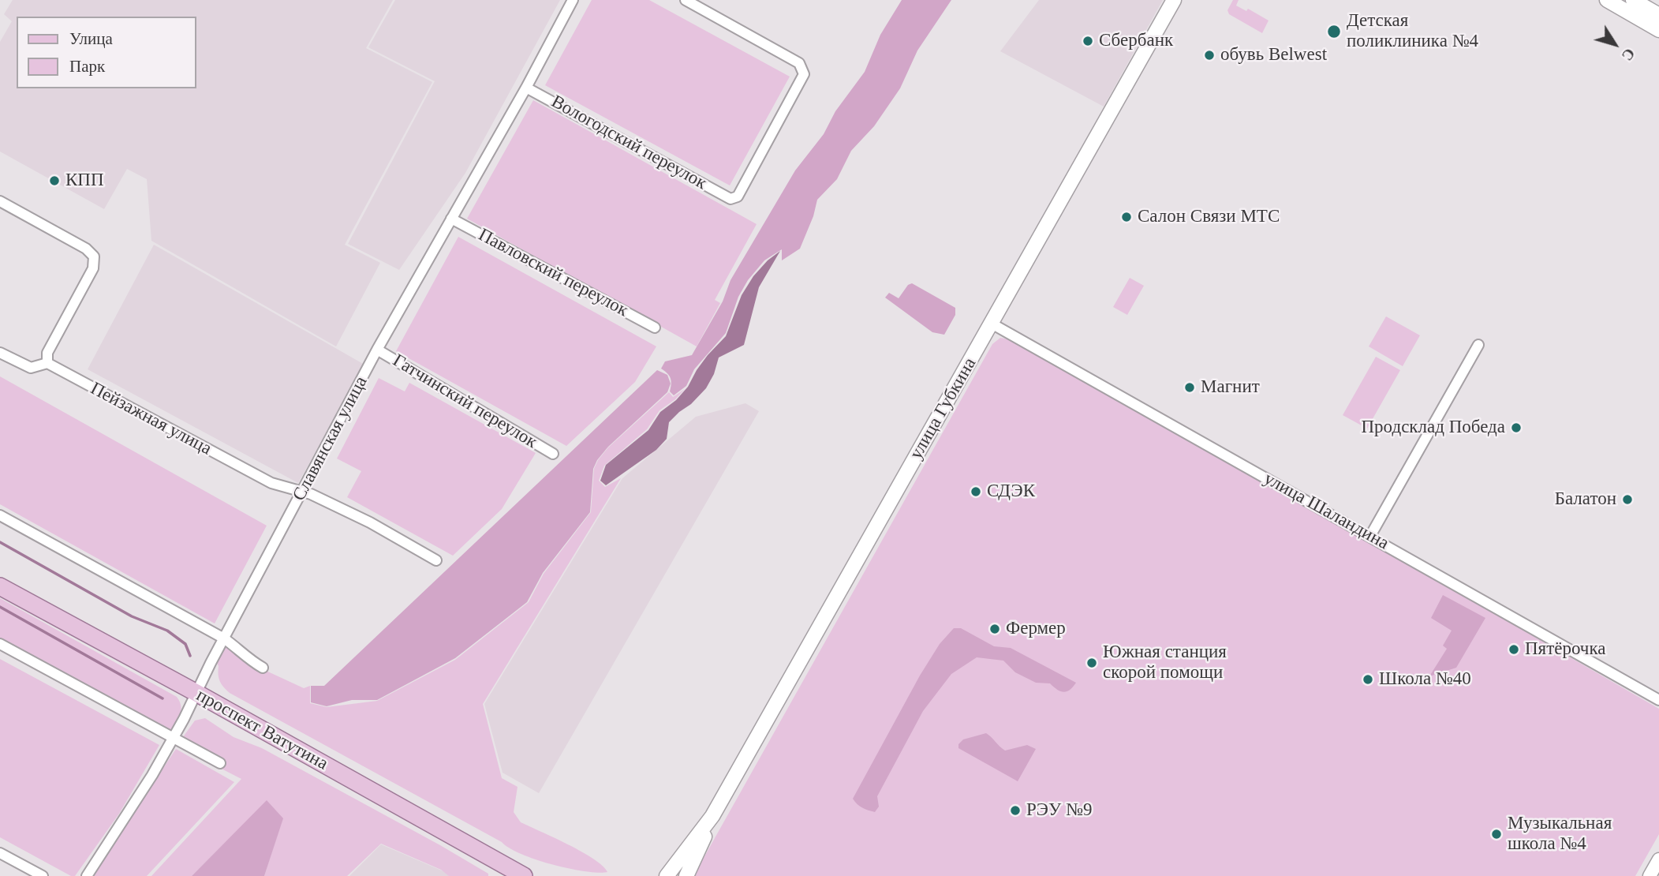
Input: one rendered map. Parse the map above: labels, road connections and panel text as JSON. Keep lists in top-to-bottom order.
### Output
{
  "streets": {
    "main road": ["улица Губкина", "проспект Ватутина"],
    "street": [
      "Вологодский переулок",
      "Павловский переулок",
      "Гатчинский переулок",
      "Пейзажная улица",
      "Славянская улица",
      "улица Шаландина"
    ]
  },
  "crossings": [
    ["Вологодский переулок", "Славянская улица"],
    ["Павловский переулок", "Славянская улица"],
    ["Гатчинский переулок", "Славянская улица"],
    ["улица Губкина", "улица Шаландина"],
    ["Пейзажная улица", "Славянская улица"],
    ["Славянская улица", "проспект Ватутина"]
  ],
  "places": [
    "Детская поликлиника №4",
    "Сбербанк",
    "обувь Belwest",
    "КПП",
    "Салон Связи МТС",
    "Магнит",
    "Продсклад Победа",
    "СДЭК",
    "Балатон",
    "Фермер",
    "Пятёрочка",
    "Южная станция скорой помощи",
    "Школа №40",
    "РЭУ №9",
    "Музыкальная школа №4"
  ],
  "legend": ["Улица", "Парк"],
  "north": "bottom right"
}
